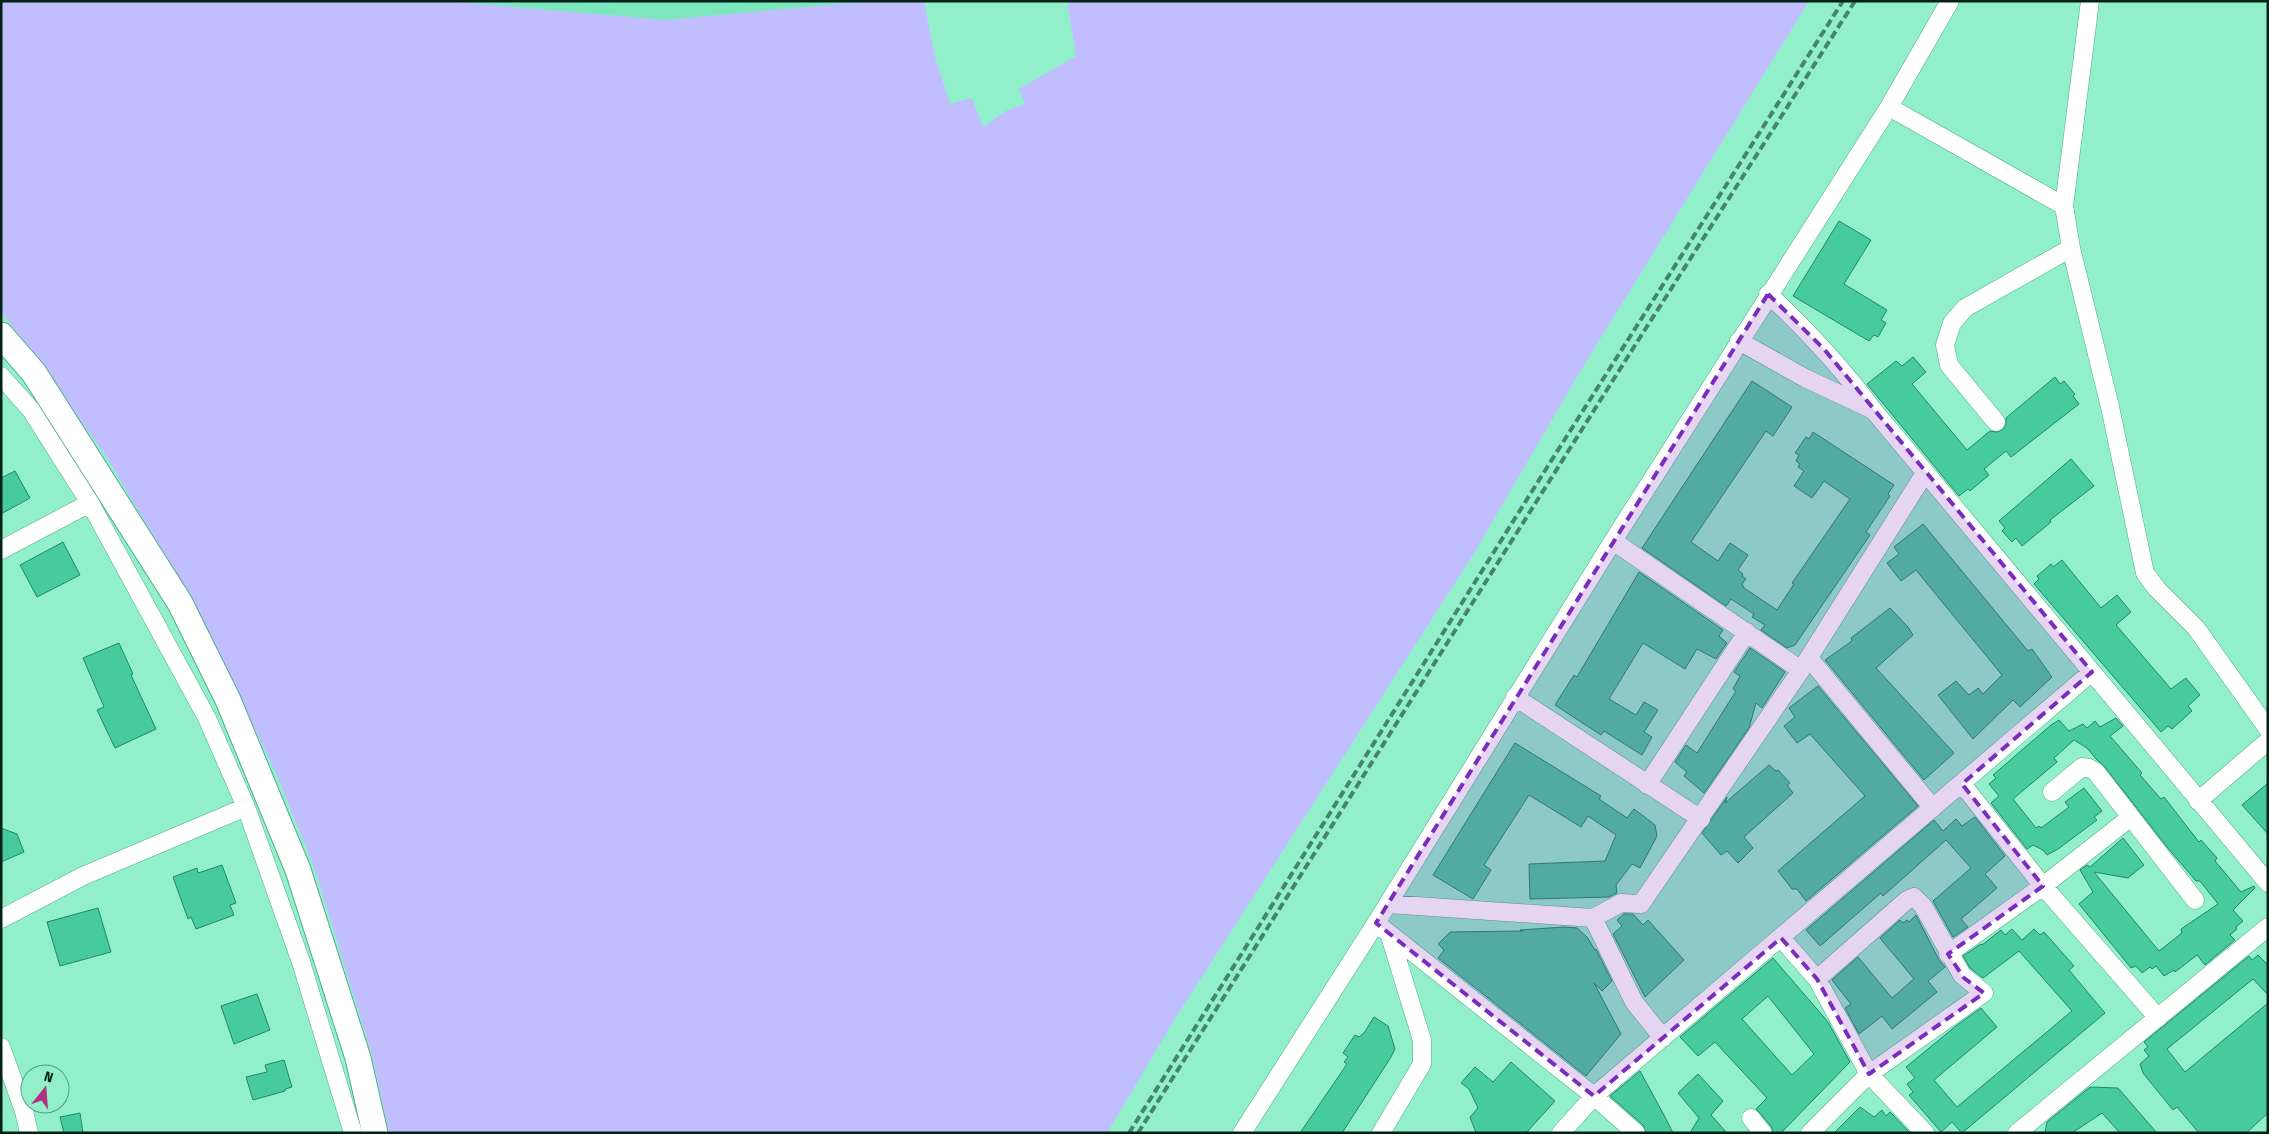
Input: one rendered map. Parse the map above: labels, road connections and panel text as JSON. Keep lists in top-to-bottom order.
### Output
{
  "north": "top"
}
